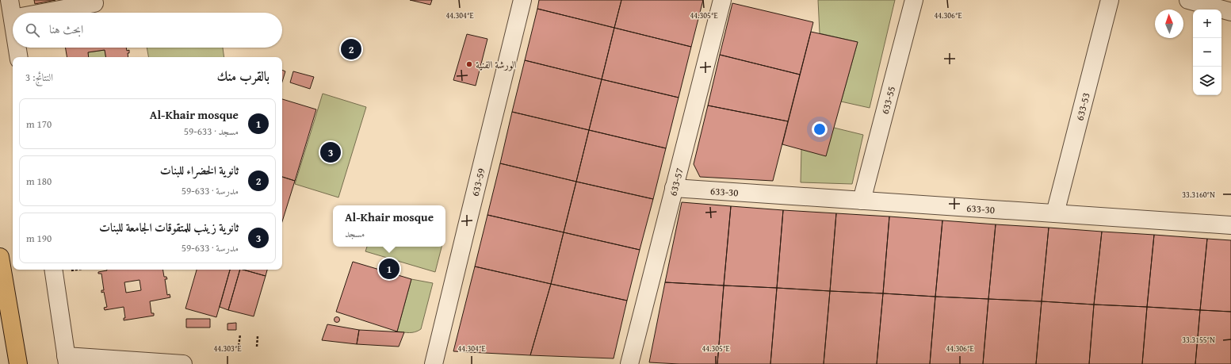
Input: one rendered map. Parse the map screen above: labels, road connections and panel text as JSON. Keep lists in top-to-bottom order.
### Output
{
  "streets": {
    "street": [
      "633-55",
      "633-53",
      "633-59",
      "633-57",
      "633-30"
    ]
  },
  "crossings": [
    ["633-55", "633-30"],
    ["633-53", "633-30"],
    ["633-57", "633-30"]
  ],
  "places": ["الورشة الفنية"],
  "north": "top",
  "page": {
    "map_buttons": ["+", "−"],
    "search": "ابحث هنا",
    "pins": ["2", "3", "1"],
    "heading": ["بالقرب منك", "النتائج: 3"],
    "list": [
      {
        "mark": "1",
        "name": "Al-Khair mosque",
        "note": "مسجد · 633-59",
        "value": "170 m"
      },
      {
        "mark": "2",
        "name": "ثانوية الخضراء للبنات",
        "note": "مدرسة · 633-59",
        "value": "180 m"
      },
      {
        "mark": "3",
        "name": "ثانوية زينب للمتقوقات الجامعة للبنات",
        "note": "مدرسة · 633-59",
        "value": "190 m"
      }
    ],
    "popup": ["Al-Khair mosque", "مسجد"]
  },
  "coordinates": [
    "44.304°E",
    "44.305°E",
    "44.306°E",
    "33.3160°N",
    "33.3155°N",
    "44.303°E"
  ]
}
